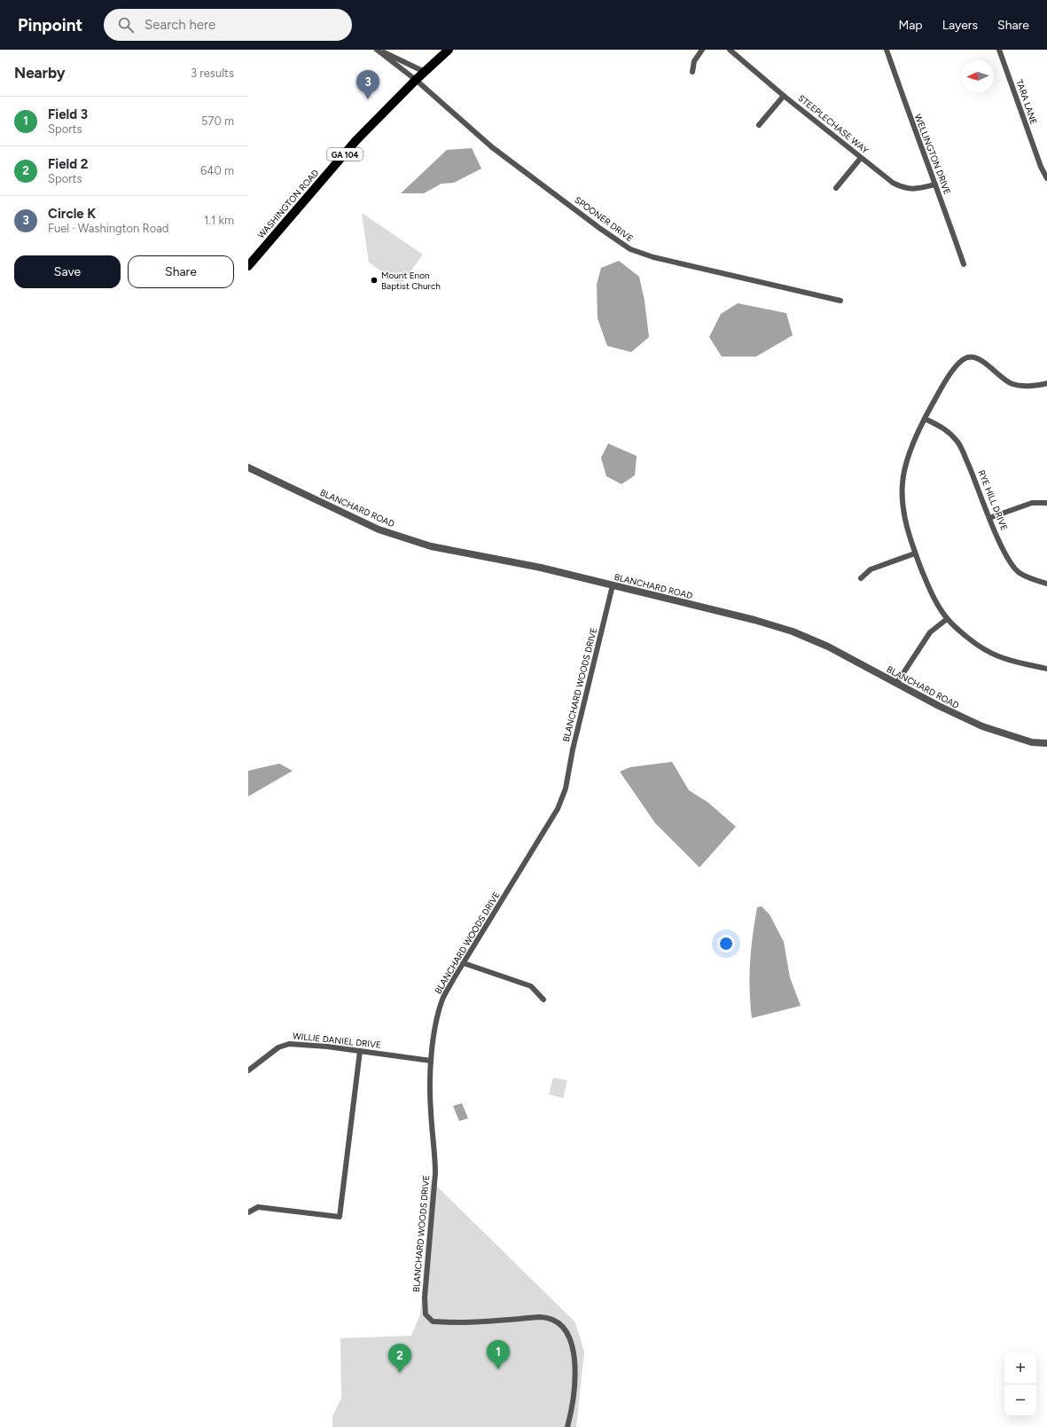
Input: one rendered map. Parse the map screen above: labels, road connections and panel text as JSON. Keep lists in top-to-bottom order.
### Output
{
  "streets": {
    "main road": ["GA 104", "WASHINGTON ROAD"],
    "street": [
      "TARA LANE",
      "STEEPLECHASE WAY",
      "WELLINGTON DRIVE",
      "SPOONER DRIVE",
      "RYE HILL DRIVE",
      "BLANCHARD ROAD",
      "BLANCHARD WOODS DRIVE",
      "WILLIE DANIEL DRIVE"
    ]
  },
  "crossings": [
    ["STEEPLECHASE WAY", "WELLINGTON DRIVE"],
    ["WASHINGTON ROAD", "SPOONER DRIVE"],
    ["BLANCHARD ROAD", "BLANCHARD WOODS DRIVE"],
    ["BLANCHARD WOODS DRIVE", "WILLIE DANIEL DRIVE"]
  ],
  "places": ["Mount Enon Baptist Church"],
  "north": "left",
  "page": {
    "header": "Pinpoint",
    "search": "Search here",
    "nav": ["Map", "Layers", "Share"],
    "heading": ["Nearby", "3 results"],
    "pins": ["3", "1", "2"],
    "list": [
      {
        "mark": "1",
        "name": "Field 3",
        "note": "Sports",
        "value": "570 m"
      },
      {
        "mark": "2",
        "name": "Field 2",
        "note": "Sports",
        "value": "640 m"
      },
      {
        "mark": "3",
        "name": "Circle K",
        "note": "Fuel · Washington Road",
        "value": "1.1 km"
      }
    ],
    "buttons": ["Save", "Share"],
    "map_buttons": ["+", "−"]
  }
}
